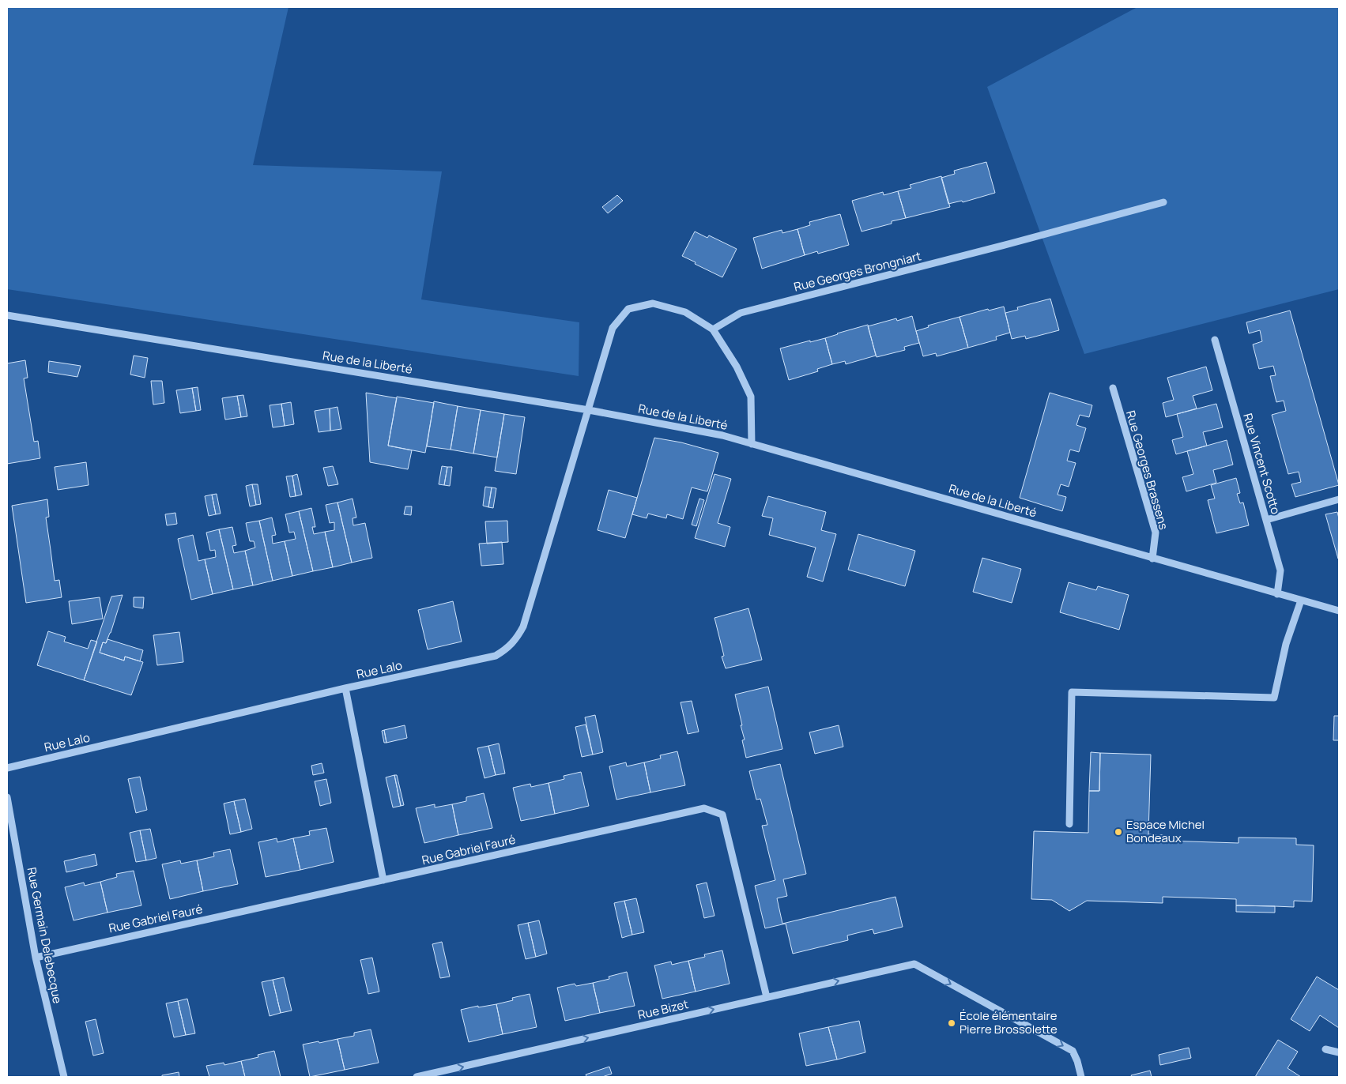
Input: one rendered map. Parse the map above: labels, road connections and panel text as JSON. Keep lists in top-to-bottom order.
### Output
{
  "streets": {
    "street": [
      "Rue Georges Brongniart",
      "Rue de la Liberté",
      "Rue Vincent Scotto",
      "Rue Georges Brassens",
      "Rue Lalo",
      "Rue Gabriel Fauré",
      "Rue Germain Delebecque",
      "Rue Bizet"
    ]
  },
  "crossings": [
    ["Rue Georges Brongniart", "Rue Lalo"],
    ["Rue de la Liberté", "Rue Vincent Scotto"],
    ["Rue de la Liberté", "Rue Georges Brassens"],
    ["Rue de la Liberté", "Rue Lalo"],
    ["Rue Gabriel Fauré", "Rue Germain Delebecque"],
    ["Rue Gabriel Fauré", "Rue Bizet"]
  ],
  "one_way": ["Rue Bizet"],
  "places": ["Espace Michel Bondeaux", "École élémentaire Pierre Brossolette"]
}
